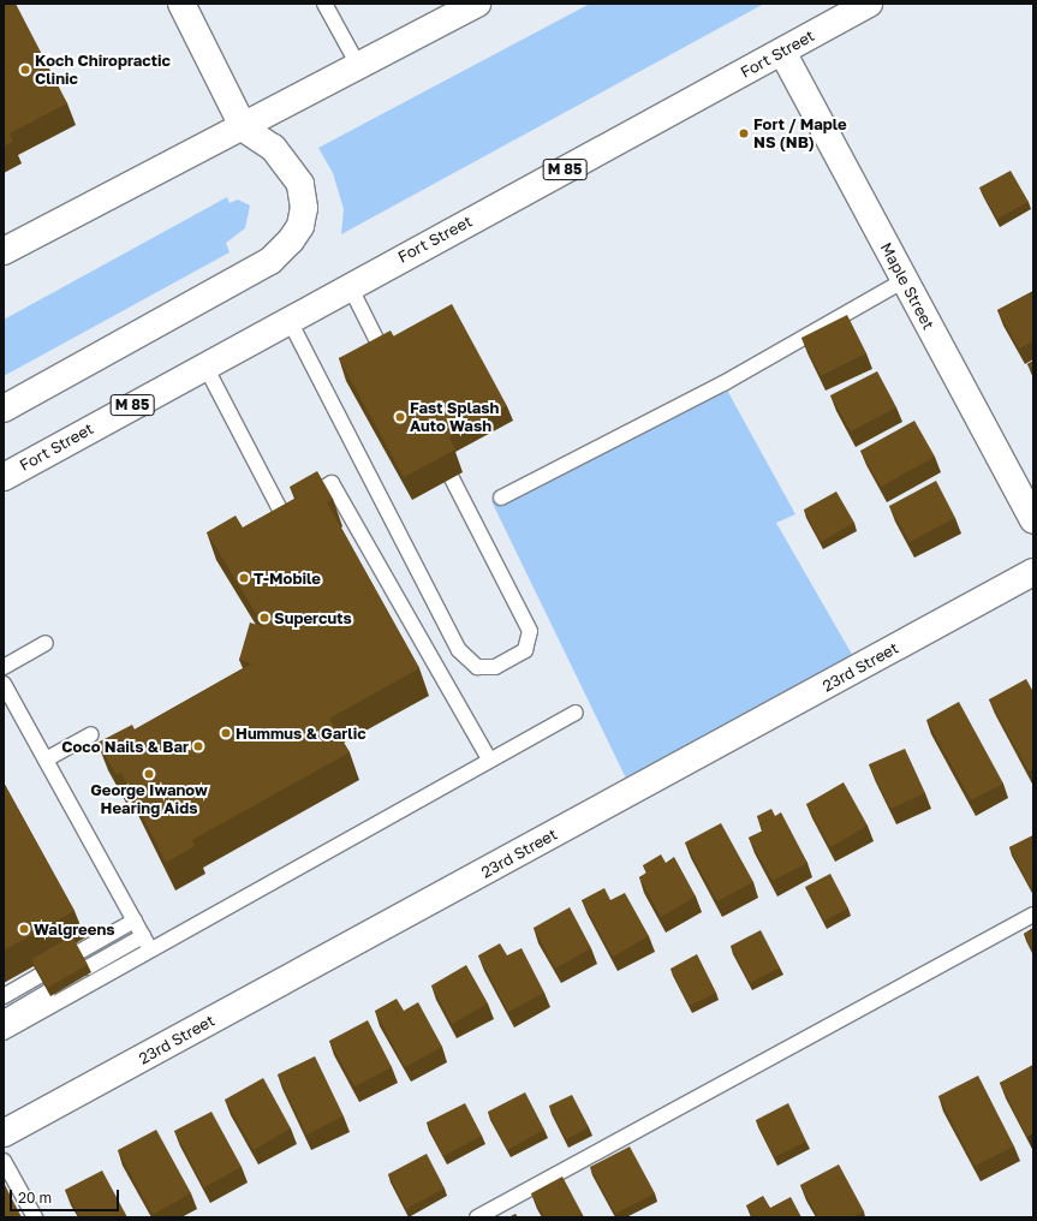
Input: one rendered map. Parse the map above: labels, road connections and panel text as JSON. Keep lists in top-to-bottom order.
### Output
{
  "streets": {
    "main road": [
      "Fort Street",
      "M 85",
      "Maple Street",
      "23rd Street"
    ]
  },
  "crossings": [
    ["Fort Street", "Maple Street"]
  ],
  "places": [
    "Koch Chiropractic Clinic",
    "Fort / Maple NS (NB)",
    "Fast Splash Auto Wash",
    "T-Mobile",
    "Supercuts",
    "Hummus & Garlic",
    "Coco Nails & Bar",
    "George Iwanow Hearing Aids",
    "Walgreens"
  ],
  "scale_bar": "20 m"
}
